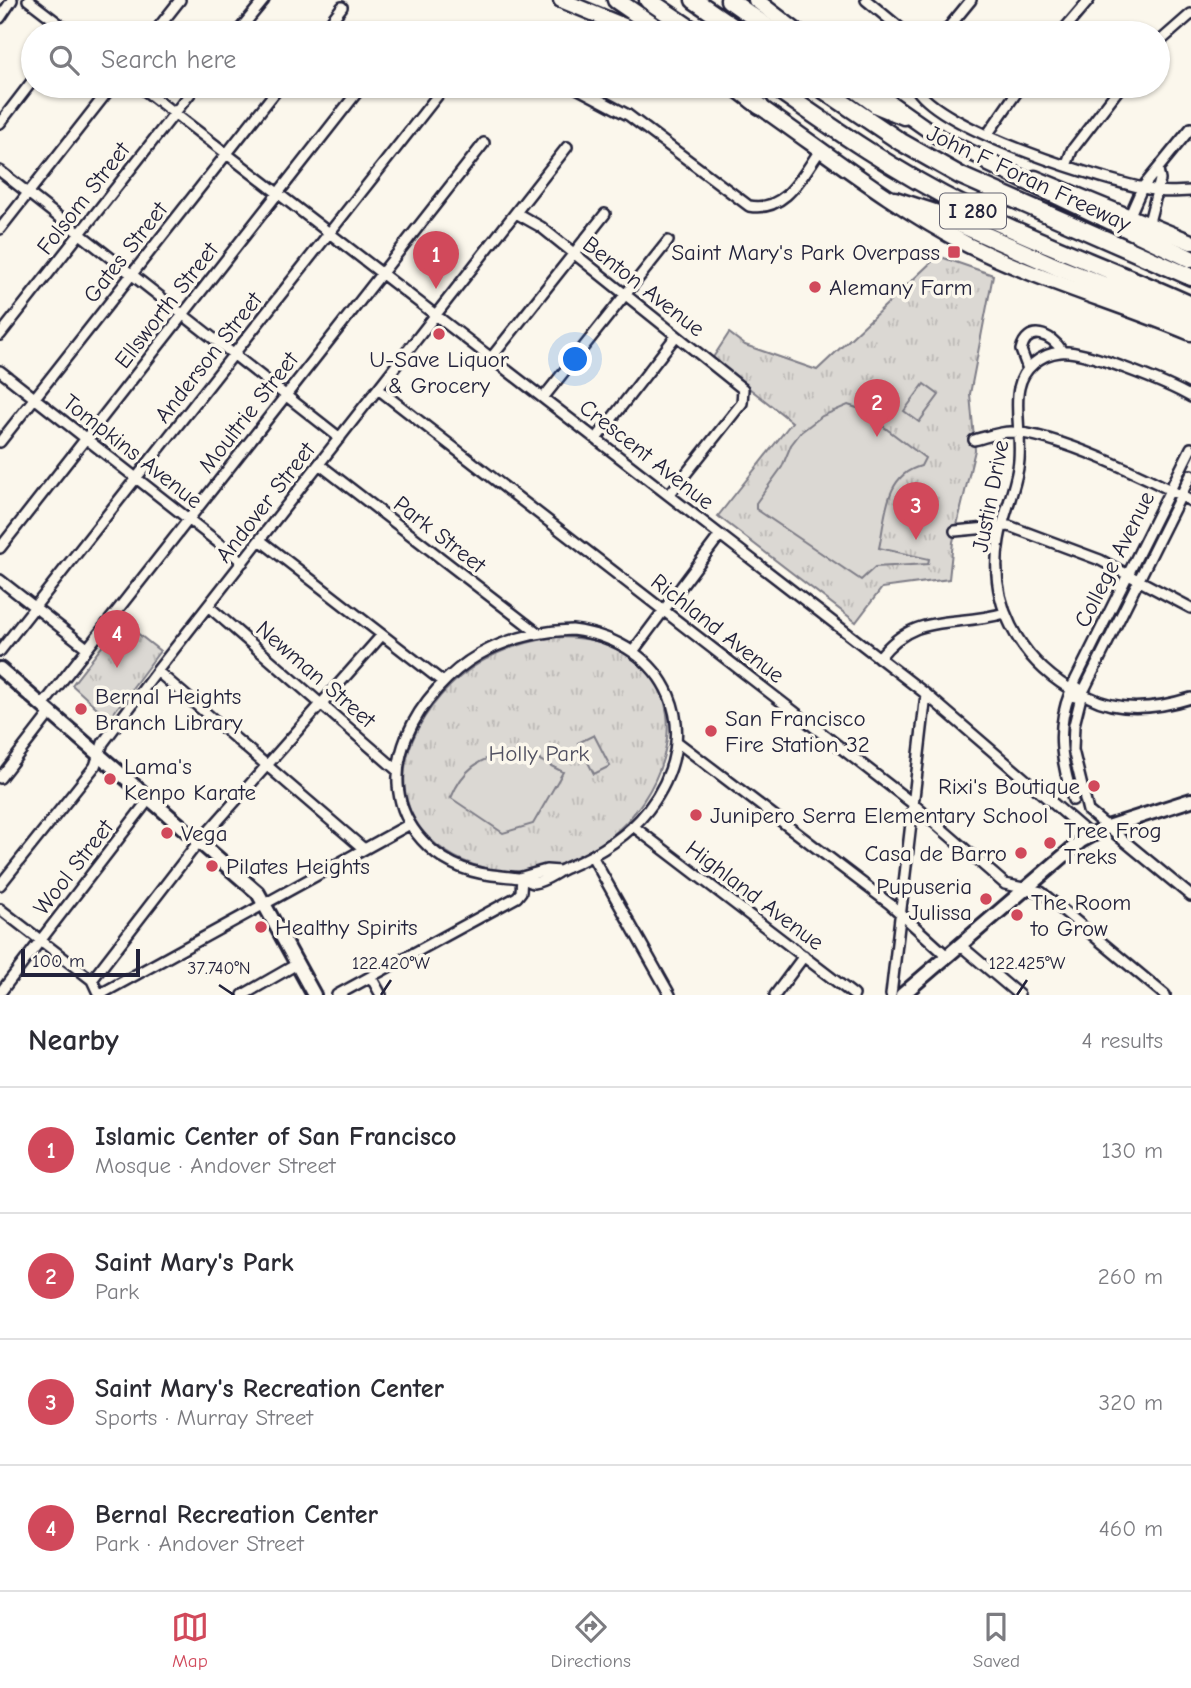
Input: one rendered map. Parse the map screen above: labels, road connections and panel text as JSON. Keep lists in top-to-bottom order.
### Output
{
  "streets": {
    "highway": ["John F Foran Freeway", "I 280"],
    "street": [
      "Folsom Street",
      "Gates Street",
      "Benton Avenue",
      "Ellsworth Street",
      "Anderson Street",
      "Moultrie Street",
      "Tompkins Avenue",
      "Crescent Avenue",
      "Justin Drive",
      "Andover Street",
      "Park Street",
      "College Avenue",
      "Richland Avenue",
      "Newman Street",
      "Wool Street",
      "Highland Avenue"
    ]
  },
  "crossings": [
    ["Folsom Street", "Crescent Avenue"],
    ["Gates Street", "Tompkins Avenue"],
    ["Gates Street", "Crescent Avenue"],
    ["Benton Avenue", "Crescent Avenue"],
    ["Benton Avenue", "Andover Street"],
    ["Ellsworth Street", "Tompkins Avenue"],
    ["Ellsworth Street", "Crescent Avenue"],
    ["Anderson Street", "Tompkins Avenue"],
    ["Anderson Street", "Crescent Avenue"],
    ["Moultrie Street", "Tompkins Avenue"],
    ["Moultrie Street", "Crescent Avenue"],
    ["Tompkins Avenue", "Andover Street"],
    ["Crescent Avenue", "Andover Street"],
    ["Justin Drive", "College Avenue"],
    ["Andover Street", "Park Street"],
    ["Andover Street", "Richland Avenue"],
    ["Andover Street", "Newman Street"]
  ],
  "parks": ["Holly Park"],
  "places": {
    "transit": ["Saint Mary's Park Overpass"],
    "other": [
      "Alemany Farm",
      "U-Save Liquor & Grocery",
      "Bernal Heights Branch Library",
      "San Francisco Fire Station 32",
      "Lama's Kenpo Karate",
      "Rixi's Boutique",
      "Junipero Serra Elementary School",
      "Vega",
      "Tree Frog Treks",
      "Casa de Barro",
      "Pilates Heights",
      "Pupuseria Julissa",
      "The Room to Grow",
      "Healthy Spirits"
    ]
  },
  "scale_bar": "100 m",
  "page": {
    "search": "Search here",
    "pins": [
      "1",
      "2",
      "3",
      "4"
    ],
    "scale": "100 m",
    "heading": ["Nearby", "4 results"],
    "list": [
      {
        "mark": "1",
        "name": "Islamic Center of San Francisco",
        "note": "Mosque · Andover Street",
        "value": "130 m"
      },
      {
        "mark": "2",
        "name": "Saint Mary's Park",
        "note": "Park",
        "value": "260 m"
      },
      {
        "mark": "3",
        "name": "Saint Mary's Recreation Center",
        "note": "Sports · Murray Street",
        "value": "320 m"
      },
      {
        "mark": "4",
        "name": "Bernal Recreation Center",
        "note": "Park · Andover Street",
        "value": "460 m"
      }
    ],
    "nav": ["Map", "Directions", "Saved"]
  },
  "coordinates": ["122.420°W", "122.425°W", "37.740°N"]
}
